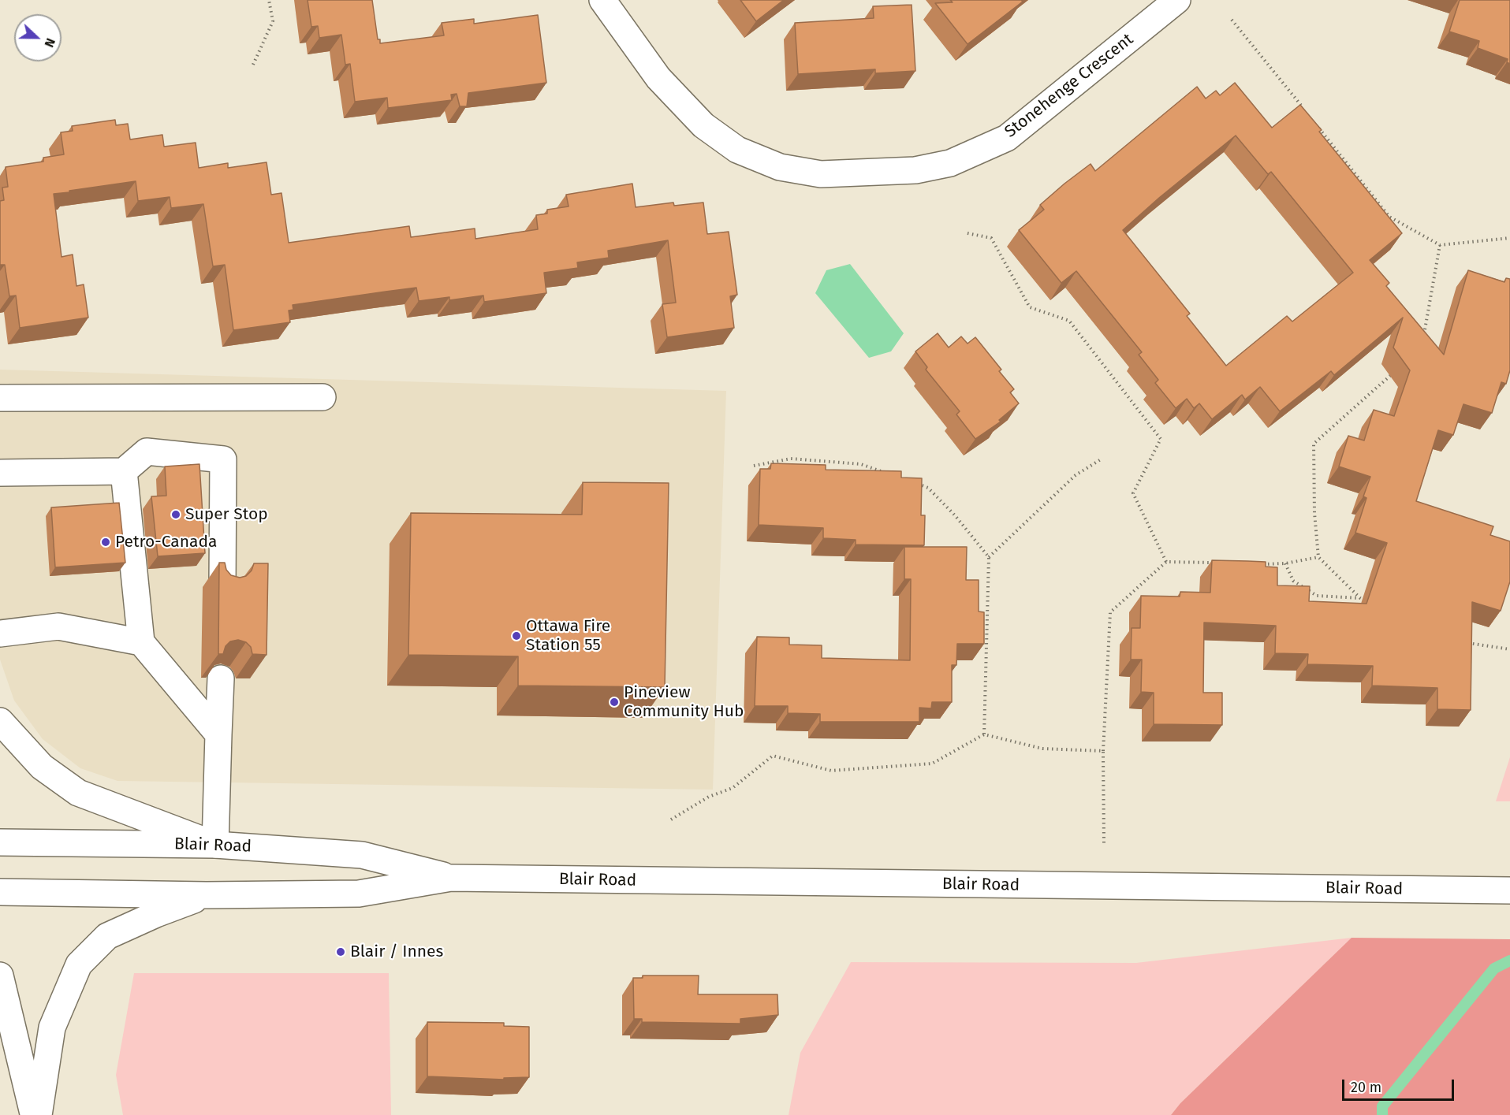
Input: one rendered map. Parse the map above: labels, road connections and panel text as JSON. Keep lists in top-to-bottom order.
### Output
{
  "streets": {
    "main road": ["Stonehenge Crescent", "Blair Road"]
  },
  "places": [
    "Super Stop",
    "Petro-Canada",
    "Ottawa Fire Station 55",
    "Pineview Community Hub",
    "Blair / Innes"
  ],
  "scale_bar": "20 m",
  "north": "right"
}
